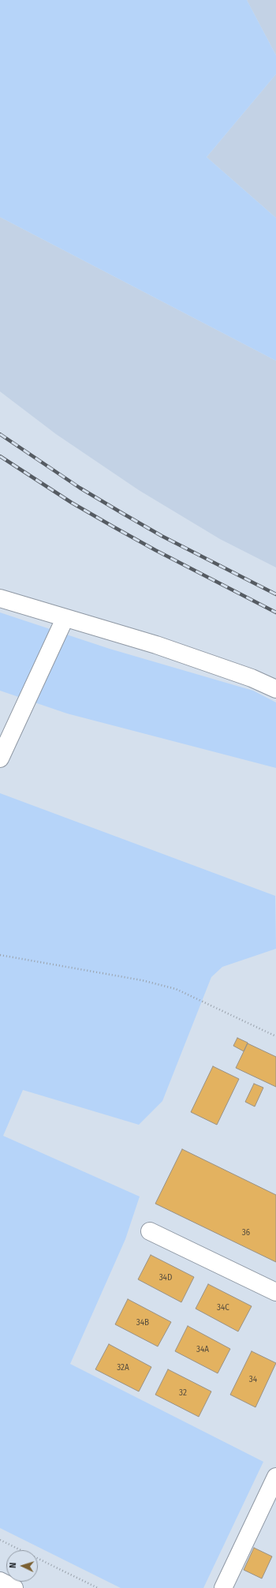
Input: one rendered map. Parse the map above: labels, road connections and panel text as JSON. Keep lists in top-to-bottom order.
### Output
{
  "house_numbers": [
    "36",
    "34D",
    "34C",
    "34B",
    "34A",
    "32A",
    "34",
    "32"
  ],
  "north": "left"
}
